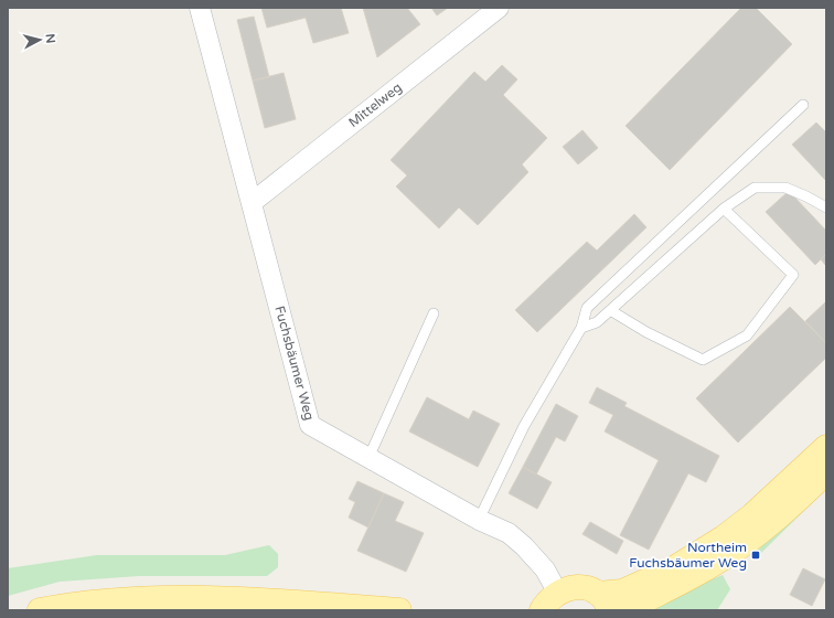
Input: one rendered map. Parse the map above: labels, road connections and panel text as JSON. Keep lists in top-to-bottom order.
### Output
{
  "streets": {
    "street": ["Mittelweg", "Fuchsbäumer Weg"]
  },
  "crossings": [
    ["Mittelweg", "Fuchsbäumer Weg"]
  ],
  "places": {
    "transit": ["Northeim Fuchsbäumer Weg"]
  },
  "north": "right"
}
